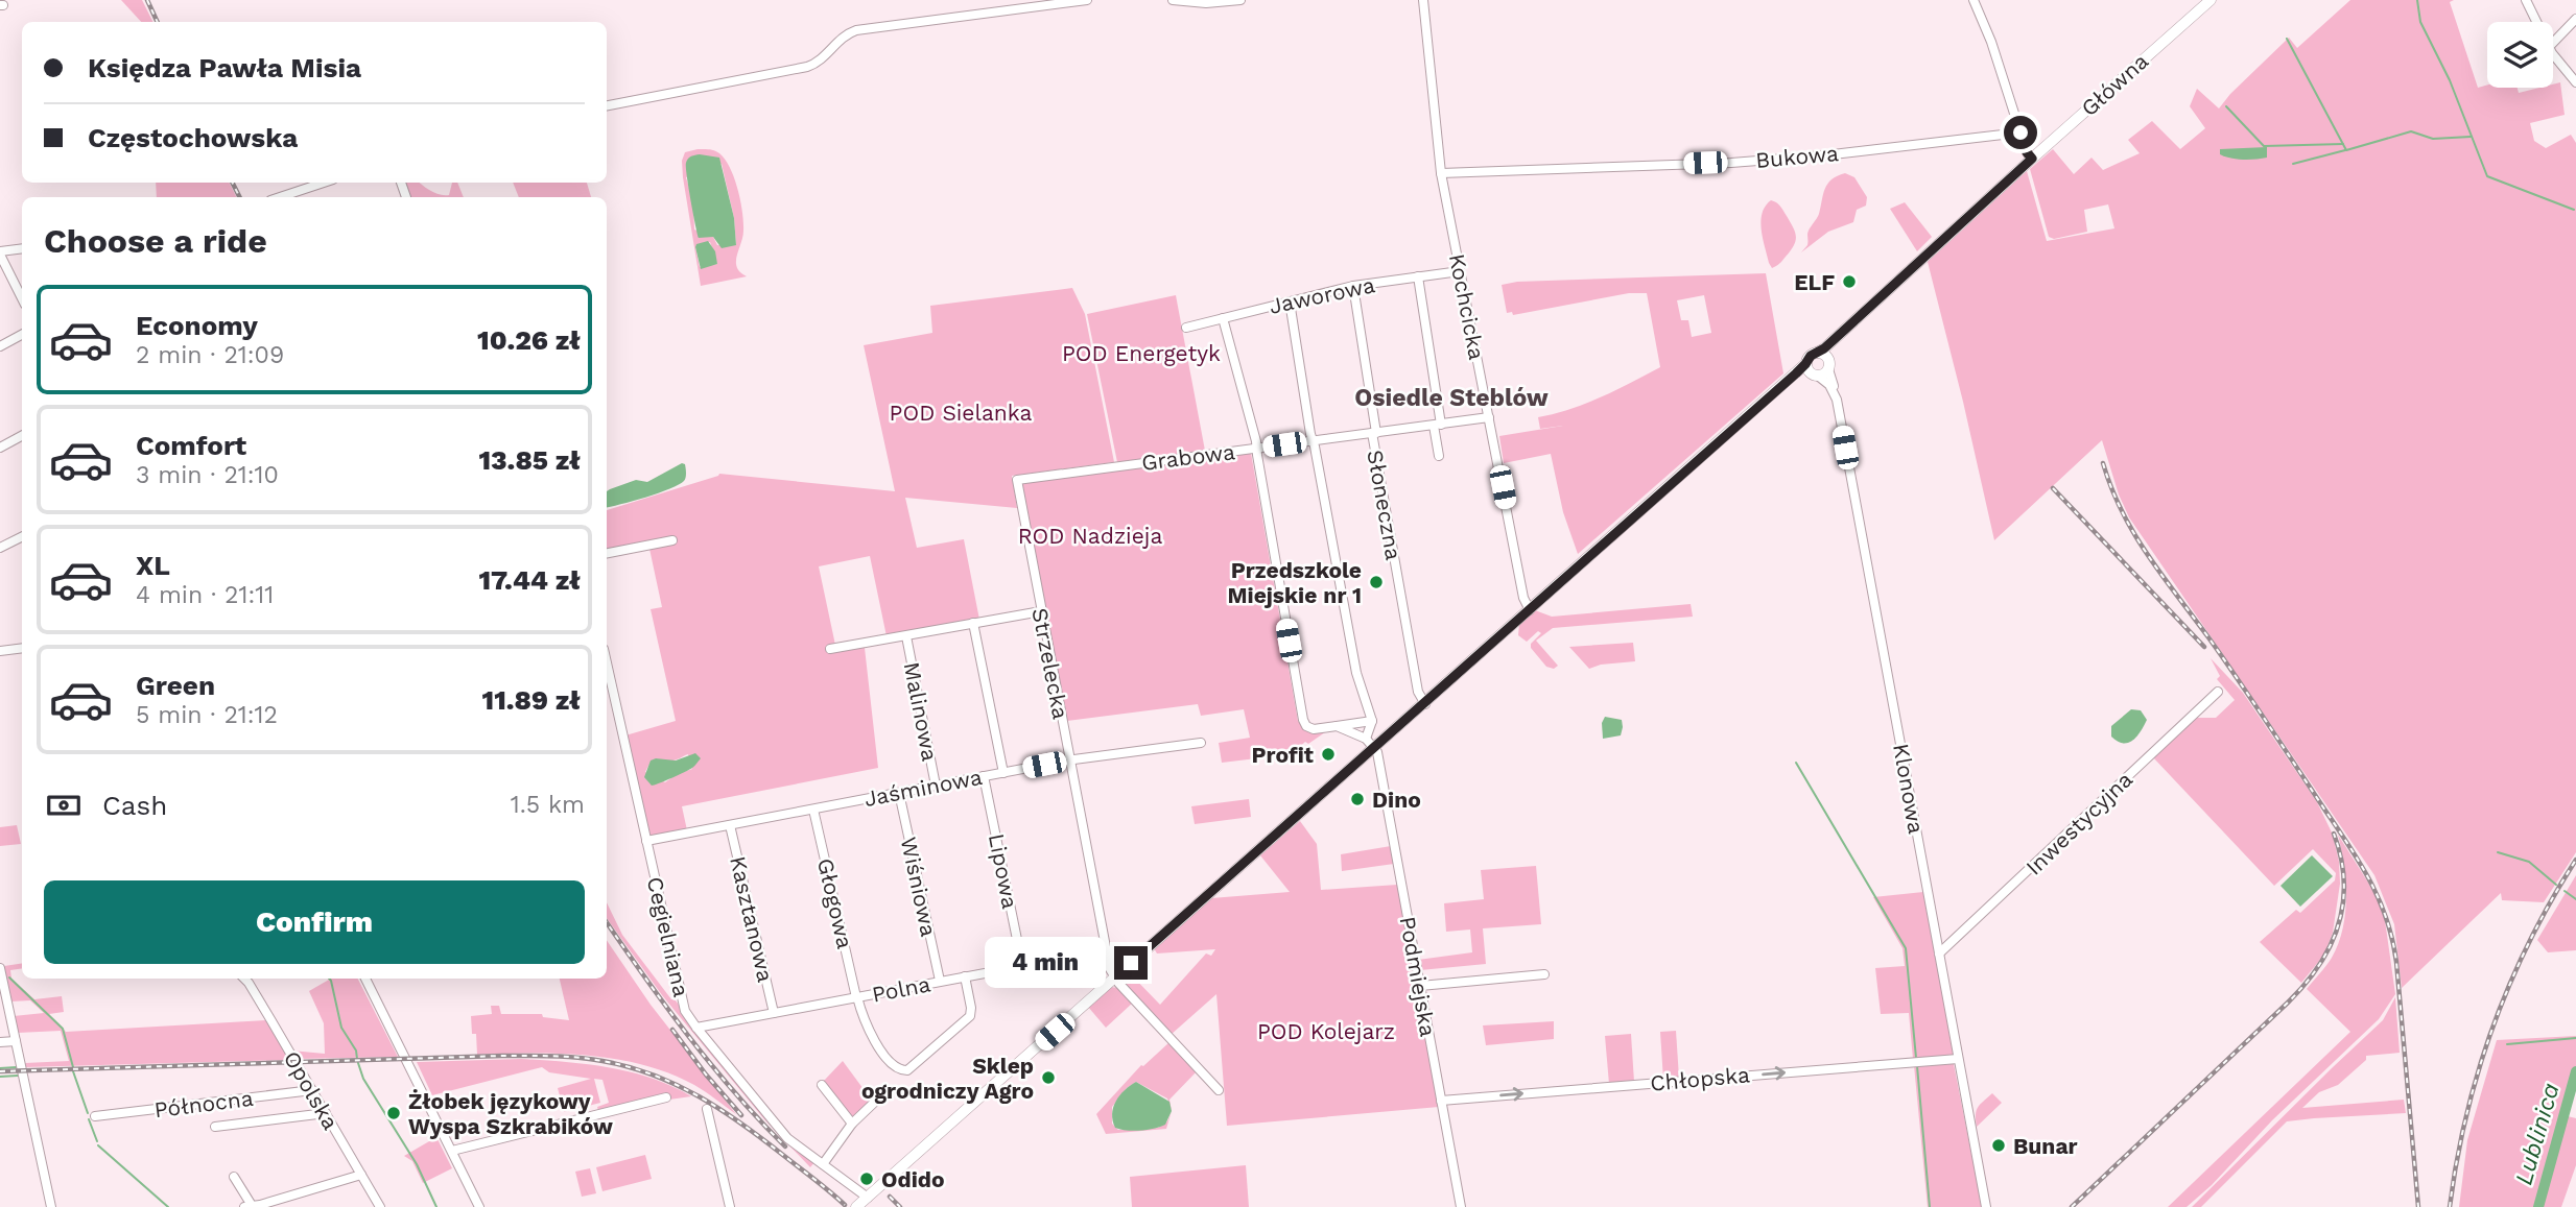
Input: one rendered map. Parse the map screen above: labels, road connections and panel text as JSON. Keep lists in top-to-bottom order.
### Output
{
  "streets": {
    "main road": ["Główna"],
    "street": [
      "Bukowa",
      "Jaworowa",
      "Kochcicka",
      "Grabowa",
      "Słoneczna",
      "Strzelecka",
      "Malinowa",
      "Jaśminowa",
      "Klonowa",
      "Inwestycyjna",
      "Lipowa",
      "Wiśniowa",
      "Głogowa",
      "Kasztanowa",
      "Cegielniana",
      "Podmiejska",
      "Polna",
      "Chłopska",
      "Opolska",
      "Północna"
    ]
  },
  "crossings": [
    ["Główna", "Klonowa"],
    ["Bukowa", "Kochcicka"],
    ["Jaworowa", "Kochcicka"],
    ["Jaworowa", "Słoneczna"],
    ["Kochcicka", "Grabowa"],
    ["Grabowa", "Słoneczna"],
    ["Grabowa", "Strzelecka"],
    ["Strzelecka", "Malinowa"],
    ["Strzelecka", "Jaśminowa"],
    ["Strzelecka", "Polna"],
    ["Malinowa", "Jaśminowa"],
    ["Jaśminowa", "Lipowa"],
    ["Jaśminowa", "Wiśniowa"],
    ["Jaśminowa", "Głogowa"],
    ["Jaśminowa", "Kasztanowa"],
    ["Jaśminowa", "Cegielniana"],
    ["Klonowa", "Inwestycyjna"],
    ["Klonowa", "Chłopska"],
    ["Lipowa", "Polna"],
    ["Wiśniowa", "Polna"],
    ["Głogowa", "Polna"],
    ["Kasztanowa", "Polna"],
    ["Cegielniana", "Polna"],
    ["Podmiejska", "Chłopska"],
    ["Opolska", "Północna"]
  ],
  "one_way": ["Chłopska"],
  "districts": ["Osiedle Steblów"],
  "water": ["Lublinica"],
  "parks": [
    "POD Energetyk",
    "POD Sielanka",
    "ROD Nadzieja",
    "POD Kolejarz"
  ],
  "places": [
    "ELF",
    "Przedszkole Miejskie nr 1",
    "Profit",
    "Dino",
    "Sklep ogrodniczy Agro",
    "Żłobek językowy Wyspa Szkrabików",
    "Bunar",
    "Odido"
  ],
  "page": {
    "banner": ["Księdza Pawła Misia", "Częstochowska"],
    "heading": "Choose a ride",
    "list": [
      {
        "name": "Economy",
        "note": "2 min · 21:09",
        "value": "10.26 zł"
      },
      {
        "name": "Comfort",
        "note": "3 min · 21:10",
        "value": "13.85 zł"
      },
      {
        "name": "XL",
        "note": "4 min · 21:11",
        "value": "17.44 zł"
      },
      {
        "name": "Green",
        "note": "5 min · 21:12",
        "value": "11.89 zł"
      }
    ],
    "pay": ["Cash", "1.5 km"],
    "buttons": "Confirm",
    "bubble": "4 min"
  }
}
